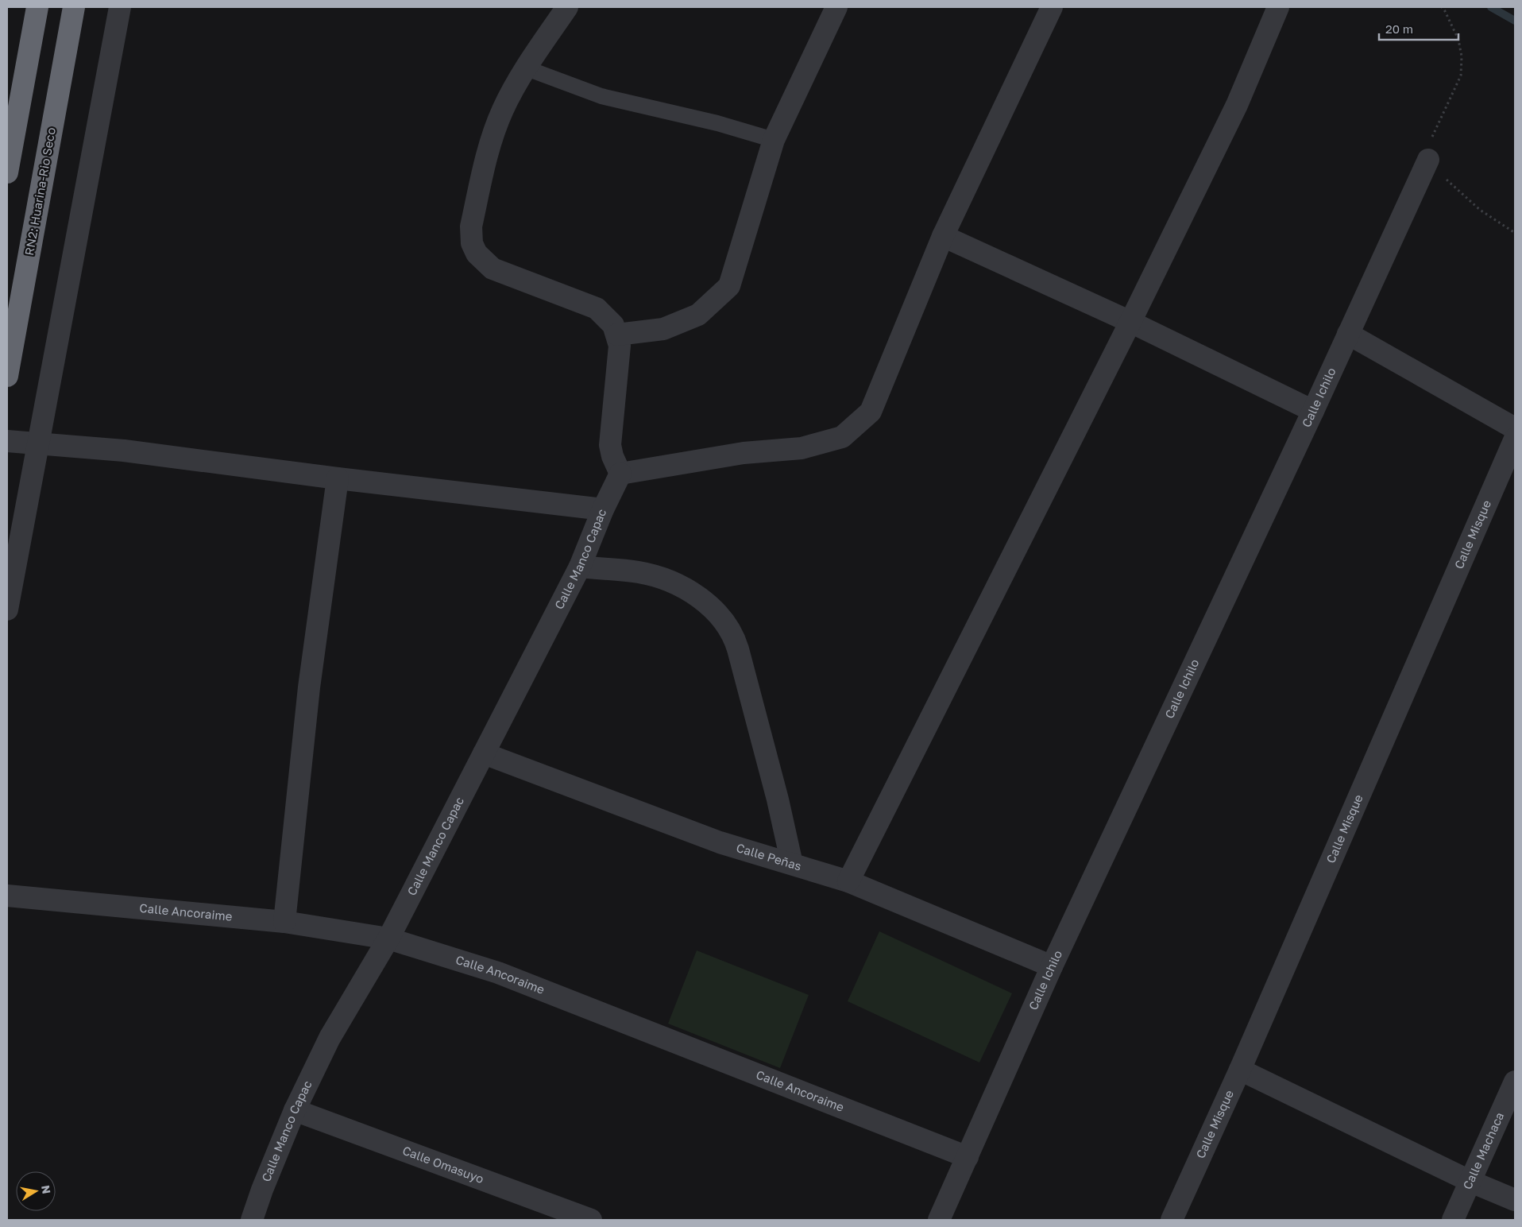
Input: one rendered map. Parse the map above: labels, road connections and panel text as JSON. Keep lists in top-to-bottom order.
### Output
{
  "streets": {
    "highway": ["RN2: Huarina-Rio Seco"],
    "street": [
      "Calle Ichilo",
      "Calle Misque",
      "Calle Manco Capac",
      "Calle Peñas",
      "Calle Ancoraime",
      "Calle Machaca",
      "Calle Omasuyo"
    ]
  },
  "crossings": [
    ["Calle Ichilo", "Calle Peñas"],
    ["Calle Ichilo", "Calle Ancoraime"],
    ["Calle Manco Capac", "Calle Peñas"],
    ["Calle Manco Capac", "Calle Ancoraime"],
    ["Calle Manco Capac", "Calle Omasuyo"]
  ],
  "scale_bar": "20 m",
  "north": "right"
}
